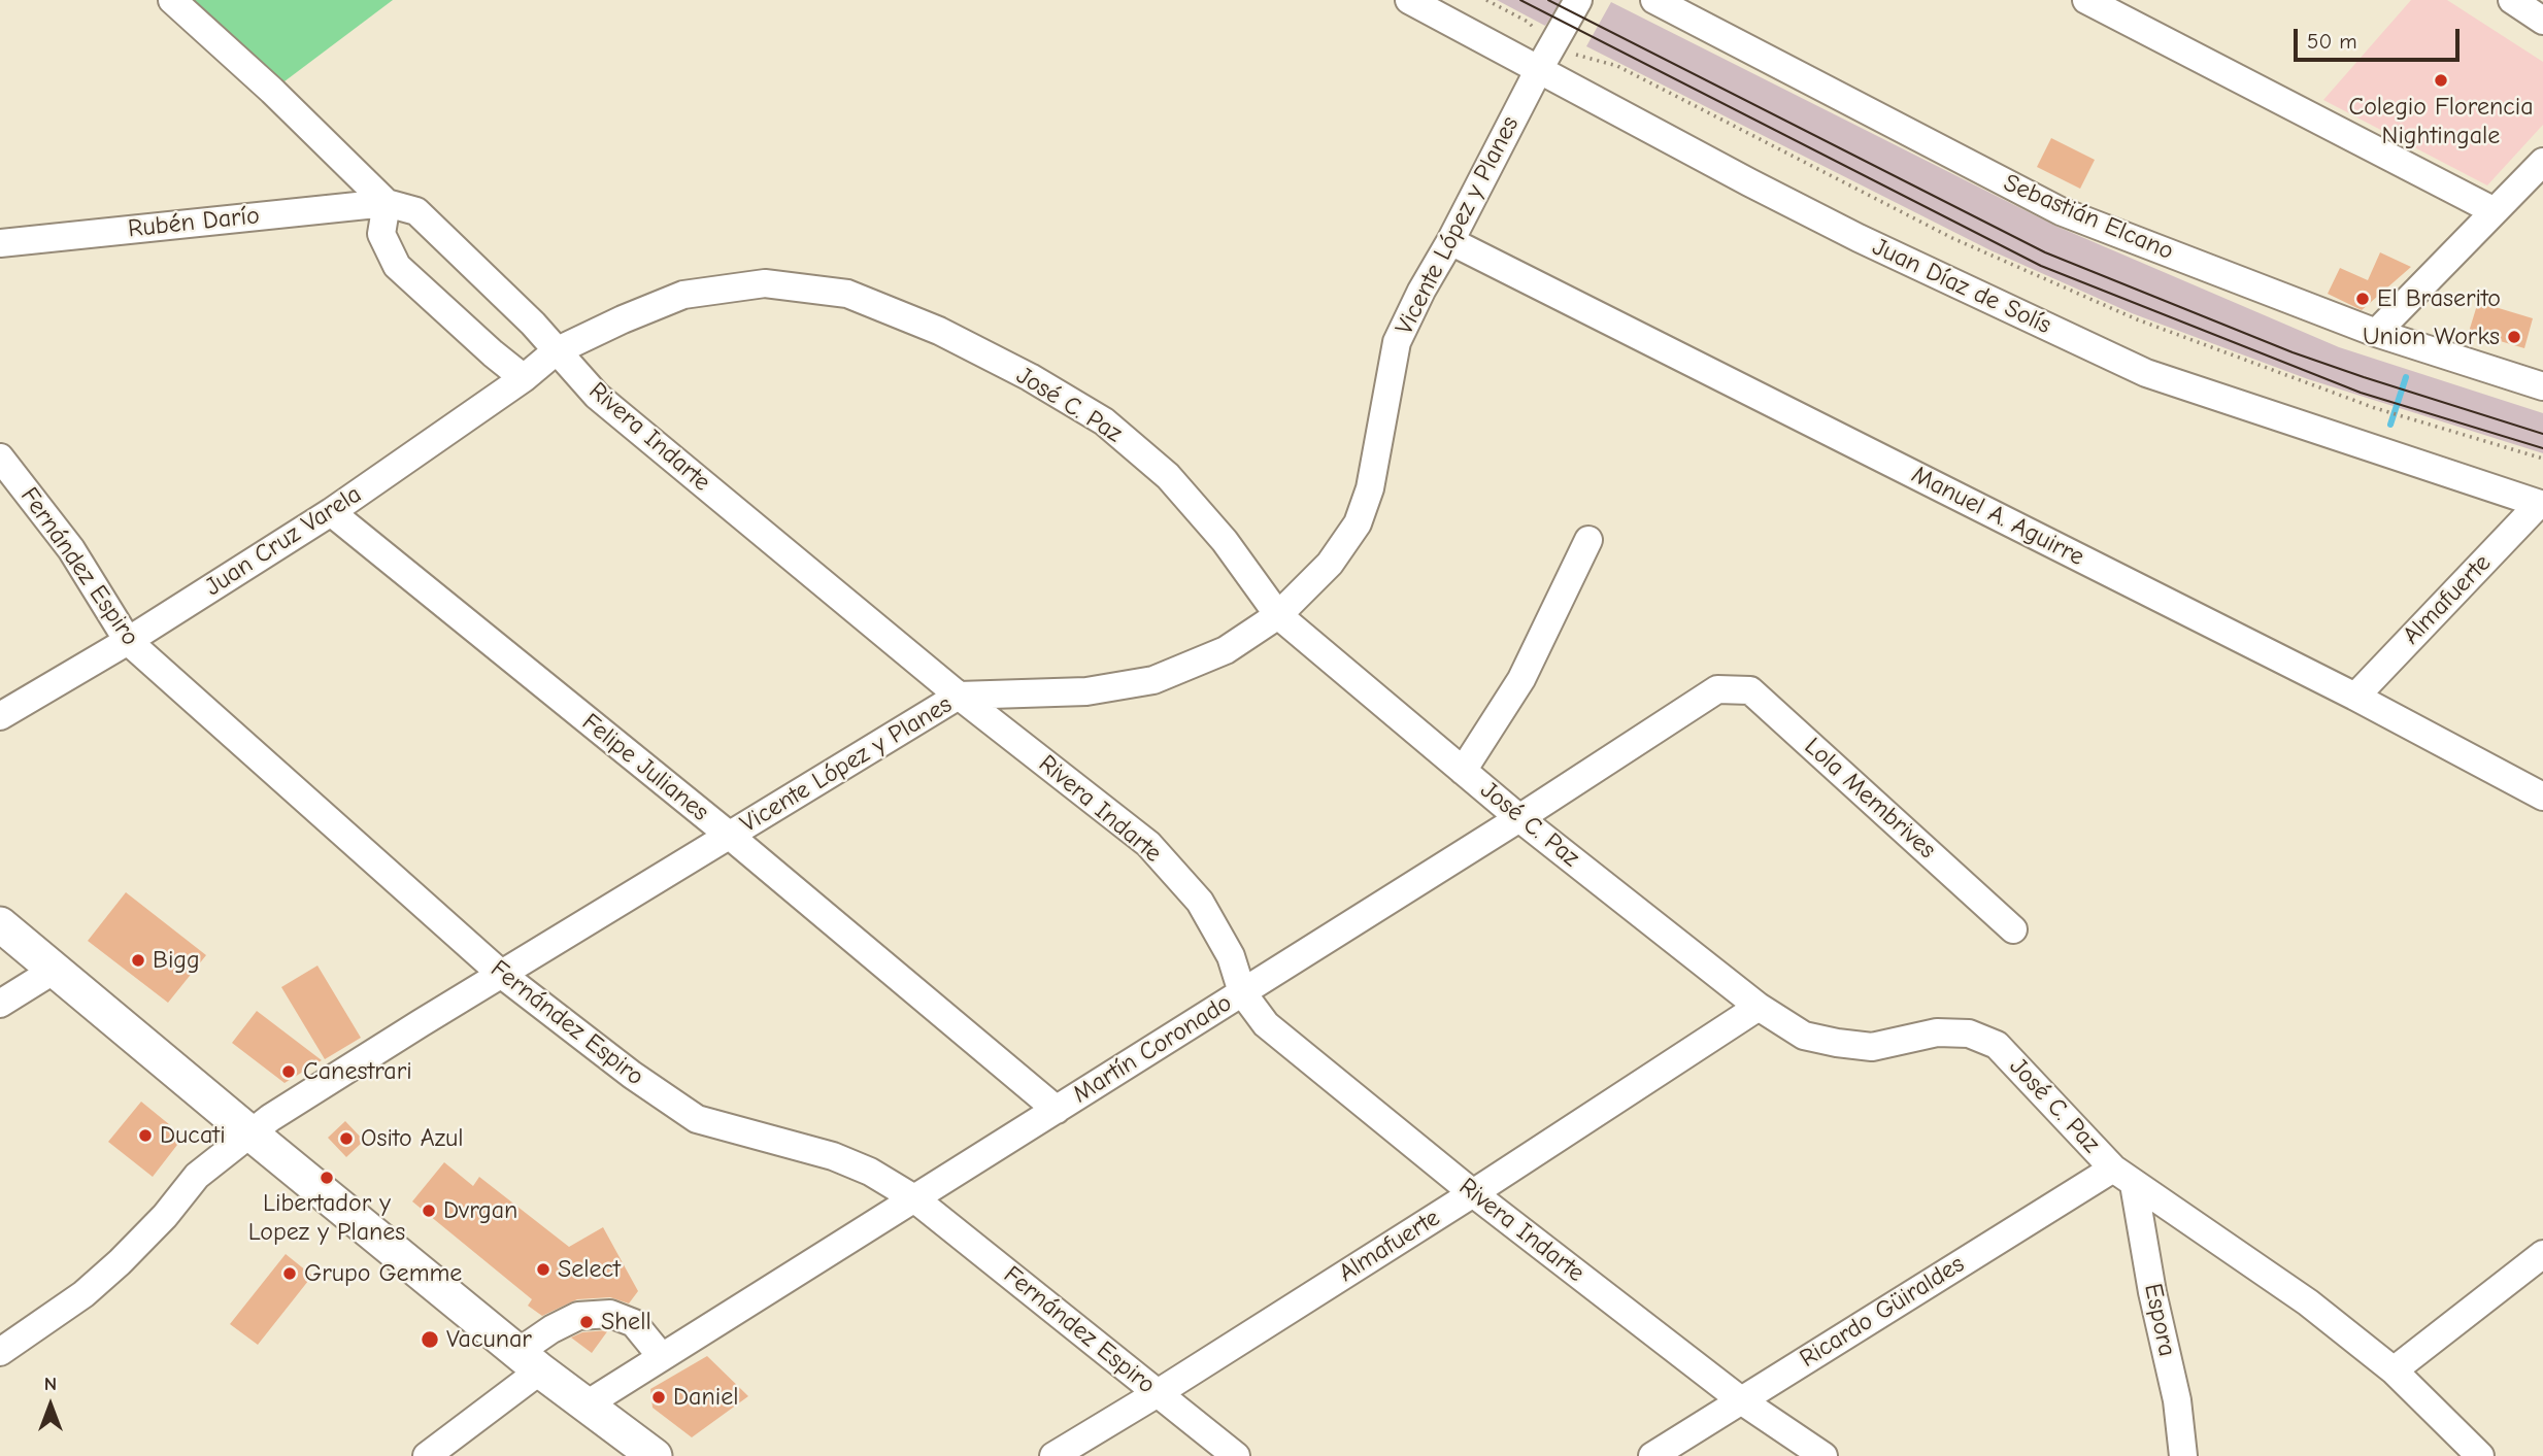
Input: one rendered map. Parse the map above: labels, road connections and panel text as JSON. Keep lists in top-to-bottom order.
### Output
{
  "streets": {
    "street": [
      "Sebastián Elcano",
      "Rubén Darío",
      "Vicente López y Planes",
      "Juan Díaz de Solís",
      "José C. Paz",
      "Rivera Indarte",
      "Manuel A. Aguirre",
      "Juan Cruz Varela",
      "Fernández Espiro",
      "Almafuerte",
      "Felipe Julianes",
      "Lola Membrives",
      "Martín Coronado",
      "Ricardo Güiraldes",
      "Espora"
    ]
  },
  "crossings": [
    ["Rubén Darío", "Rivera Indarte"],
    ["Vicente López y Planes", "Juan Díaz de Solís"],
    ["Vicente López y Planes", "José C. Paz"],
    ["Vicente López y Planes", "Rivera Indarte"],
    ["Vicente López y Planes", "Manuel A. Aguirre"],
    ["Vicente López y Planes", "Fernández Espiro"],
    ["Vicente López y Planes", "Felipe Julianes"],
    ["Juan Díaz de Solís", "Almafuerte"],
    ["José C. Paz", "Rivera Indarte"],
    ["José C. Paz", "Juan Cruz Varela"],
    ["José C. Paz", "Almafuerte"],
    ["José C. Paz", "Martín Coronado"],
    ["José C. Paz", "Ricardo Güiraldes"],
    ["José C. Paz", "Espora"],
    ["Rivera Indarte", "Juan Cruz Varela"],
    ["Rivera Indarte", "Almafuerte"],
    ["Rivera Indarte", "Martín Coronado"],
    ["Rivera Indarte", "Ricardo Güiraldes"],
    ["Manuel A. Aguirre", "Almafuerte"],
    ["Juan Cruz Varela", "Fernández Espiro"],
    ["Juan Cruz Varela", "Felipe Julianes"],
    ["Fernández Espiro", "Almafuerte"],
    ["Fernández Espiro", "Martín Coronado"],
    ["Felipe Julianes", "Martín Coronado"],
    ["Lola Membrives", "Martín Coronado"],
    ["Ricardo Güiraldes", "Espora"]
  ],
  "places": [
    "Colegio Florencia Nightingale",
    "El Braserito",
    "Union Works",
    "Bigg",
    "Canestrari",
    "Ducati",
    "Osito Azul",
    "Libertador y Lopez y Planes",
    "Dvrgan",
    "Select",
    "Grupo Gemme",
    "Shell",
    "Vacunar",
    "Daniel"
  ],
  "scale_bar": "50 m",
  "north": "top"
}
